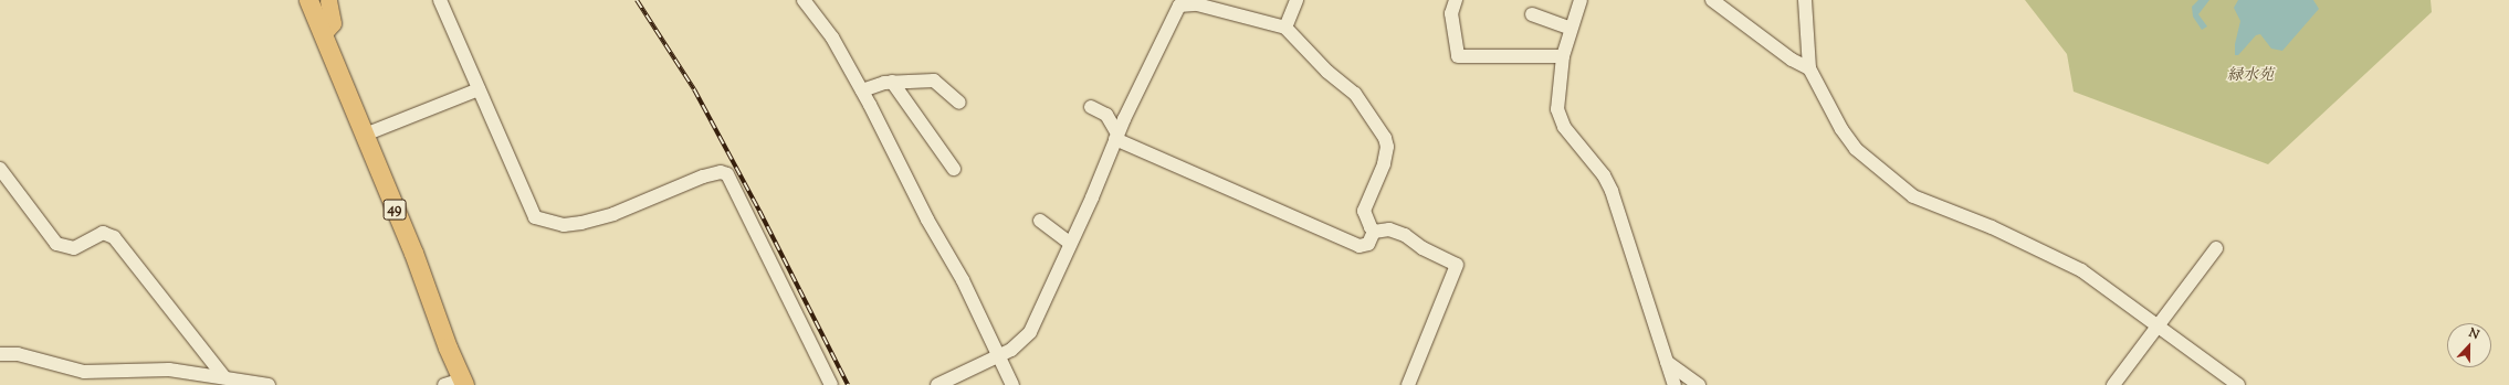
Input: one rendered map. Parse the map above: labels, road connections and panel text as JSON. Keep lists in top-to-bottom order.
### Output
{
  "streets": {
    "highway": ["49"]
  },
  "parks": ["緑水苑"],
  "north": "top"
}
